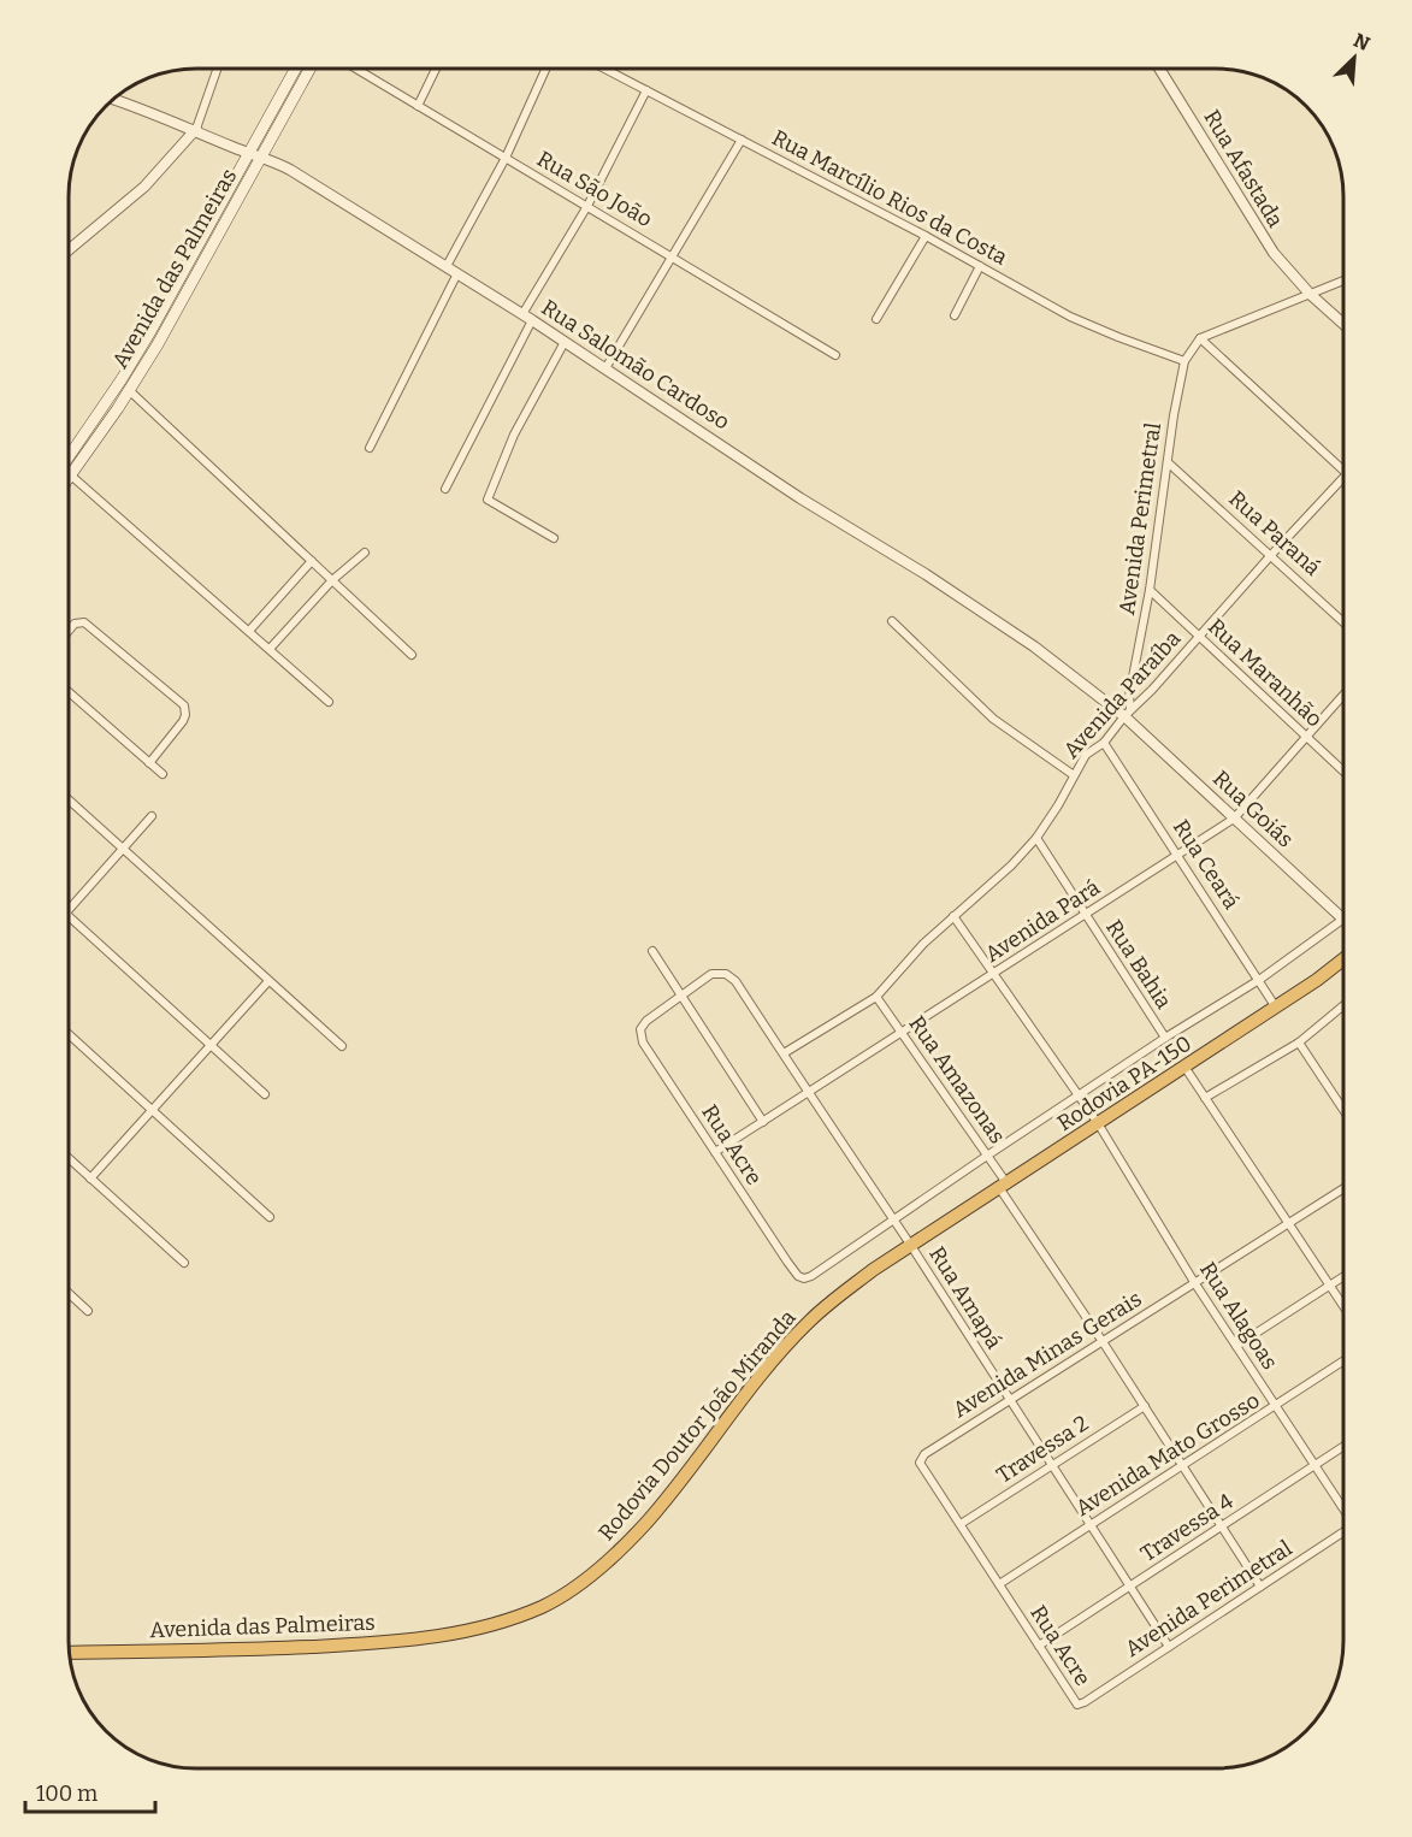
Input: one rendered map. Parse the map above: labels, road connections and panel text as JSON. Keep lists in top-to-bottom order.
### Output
{
  "streets": {
    "highway": ["Avenida das Palmeiras", "Rodovia PA-150", "Rodovia Doutor João Miranda"],
    "street": [
      "Rua Afastada",
      "Rua São João",
      "Rua Marcílio Rios da Costa",
      "Rua Salomão Cardoso",
      "Avenida Perimetral",
      "Rua Paraná",
      "Rua Maranhão",
      "Avenida Paraíba",
      "Rua Goiás",
      "Rua Ceará",
      "Avenida Pará",
      "Rua Bahia",
      "Rua Amazonas",
      "Rua Acre",
      "Rua Amapá",
      "Rua Alagoas",
      "Avenida Minas Gerais",
      "Travessa 2",
      "Avenida Mato Grosso",
      "Travessa 4"
    ]
  },
  "crossings": [
    ["Rua Marcílio Rios da Costa", "Avenida Perimetral"],
    ["Avenida das Palmeiras", "Rua Salomão Cardoso"],
    ["Avenida das Palmeiras", "Rodovia Doutor João Miranda"],
    ["Rua Salomão Cardoso", "Avenida Perimetral"],
    ["Rua Salomão Cardoso", "Avenida Paraíba"],
    ["Rua Salomão Cardoso", "Rua Goiás"],
    ["Avenida Perimetral", "Rua Paraná"],
    ["Avenida Perimetral", "Rua Maranhão"],
    ["Avenida Perimetral", "Avenida Paraíba"],
    ["Avenida Perimetral", "Rua Goiás"],
    ["Avenida Perimetral", "Rua Acre"],
    ["Avenida Perimetral", "Rua Amapá"],
    ["Rua Paraná", "Avenida Paraíba"],
    ["Rua Maranhão", "Avenida Paraíba"],
    ["Rua Maranhão", "Avenida Pará"],
    ["Avenida Paraíba", "Rua Goiás"],
    ["Avenida Paraíba", "Rua Ceará"],
    ["Avenida Paraíba", "Rua Bahia"],
    ["Avenida Paraíba", "Rua Amazonas"],
    ["Avenida Paraíba", "Rua Amapá"],
    ["Rua Goiás", "Avenida Pará"],
    ["Rua Ceará", "Avenida Pará"],
    ["Rua Ceará", "Rodovia PA-150"],
    ["Avenida Pará", "Rua Bahia"],
    ["Avenida Pará", "Rua Amazonas"],
    ["Avenida Pará", "Rua Acre"],
    ["Avenida Pará", "Rua Amapá"],
    ["Rua Amazonas", "Rodovia PA-150"],
    ["Rua Amazonas", "Avenida Minas Gerais"],
    ["Rodovia PA-150", "Rua Amapá"],
    ["Rodovia PA-150", "Rua Alagoas"],
    ["Rodovia PA-150", "Rodovia Doutor João Miranda"],
    ["Rua Acre", "Rua Amapá"],
    ["Rua Acre", "Avenida Minas Gerais"],
    ["Rua Acre", "Travessa 2"],
    ["Rua Acre", "Avenida Mato Grosso"],
    ["Rua Acre", "Travessa 4"],
    ["Rua Amapá", "Avenida Minas Gerais"],
    ["Rua Amapá", "Rodovia Doutor João Miranda"],
    ["Rua Amapá", "Travessa 2"],
    ["Rua Amapá", "Avenida Mato Grosso"],
    ["Rua Amapá", "Travessa 4"],
    ["Rua Alagoas", "Avenida Minas Gerais"],
    ["Rua Alagoas", "Avenida Mato Grosso"],
    ["Rua Alagoas", "Travessa 4"]
  ],
  "scale_bar": "100 m",
  "north": "top right"
}
